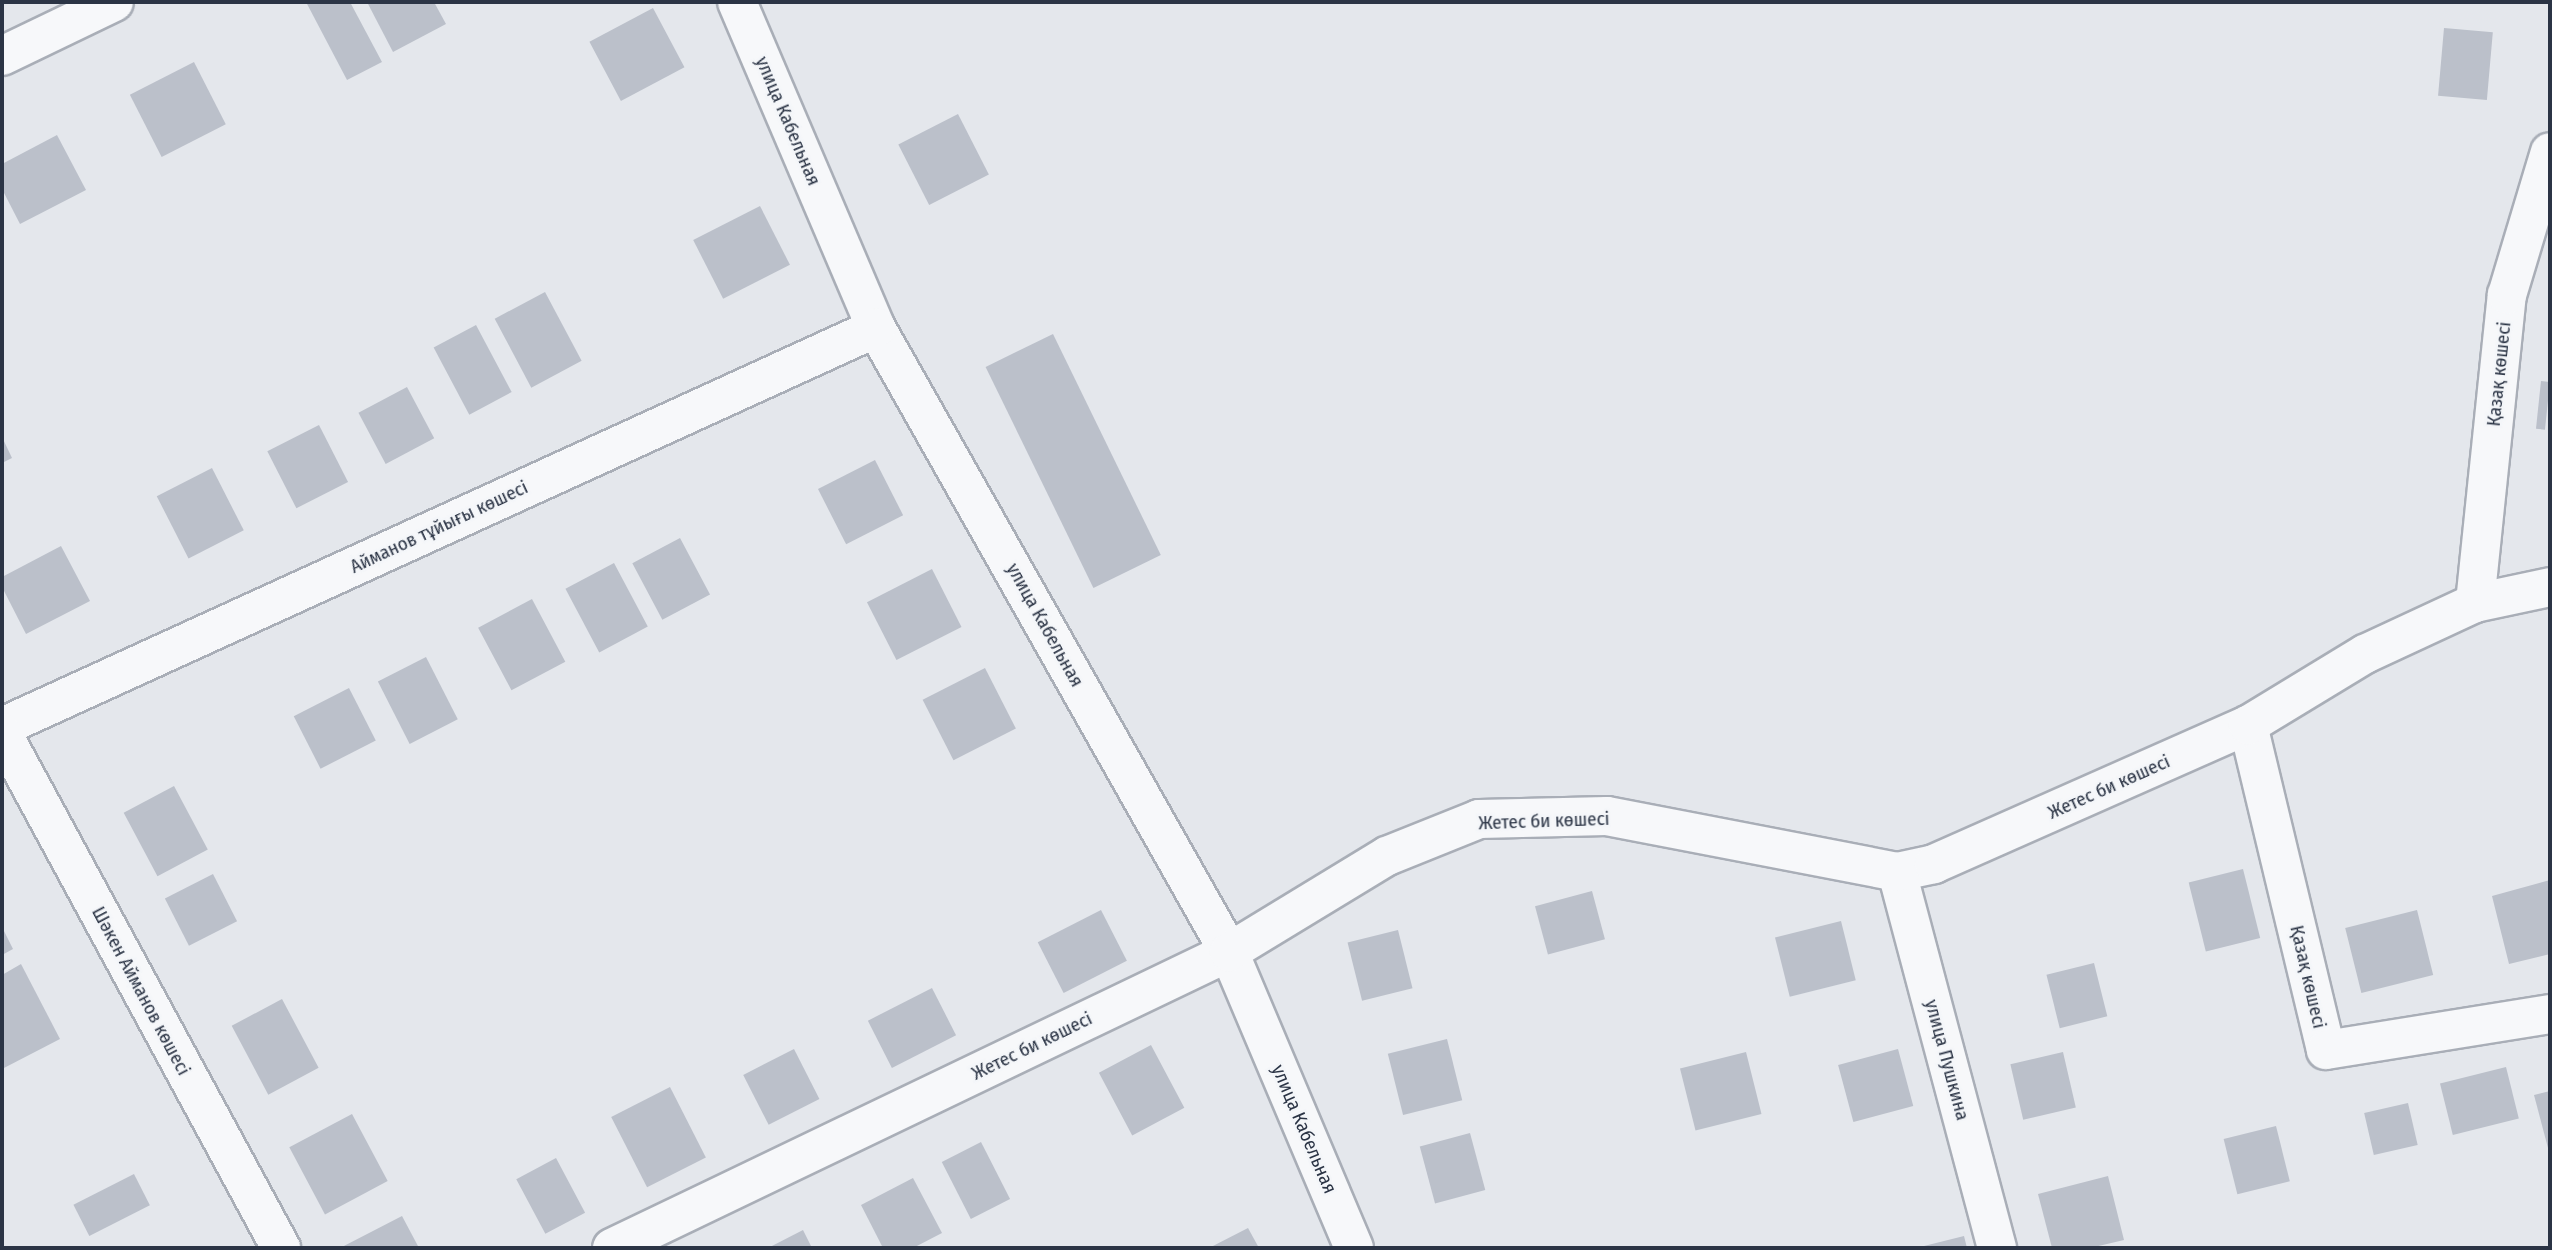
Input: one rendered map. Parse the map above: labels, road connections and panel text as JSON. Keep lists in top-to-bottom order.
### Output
{
  "streets": {
    "street": [
      "улица Кабельная",
      "Қазақ көшесі",
      "Айманов тұйығы көшесі",
      "Жетес би көшесі",
      "Шәкен Айманов көшесі",
      "улица Пушкина"
    ]
  },
  "crossings": [
    ["улица Кабельная", "Айманов тұйығы көшесі"],
    ["улица Кабельная", "Жетес би көшесі"],
    ["Қазақ көшесі", "Жетес би көшесі"],
    ["Жетес би көшесі", "улица Пушкина"]
  ]
}
